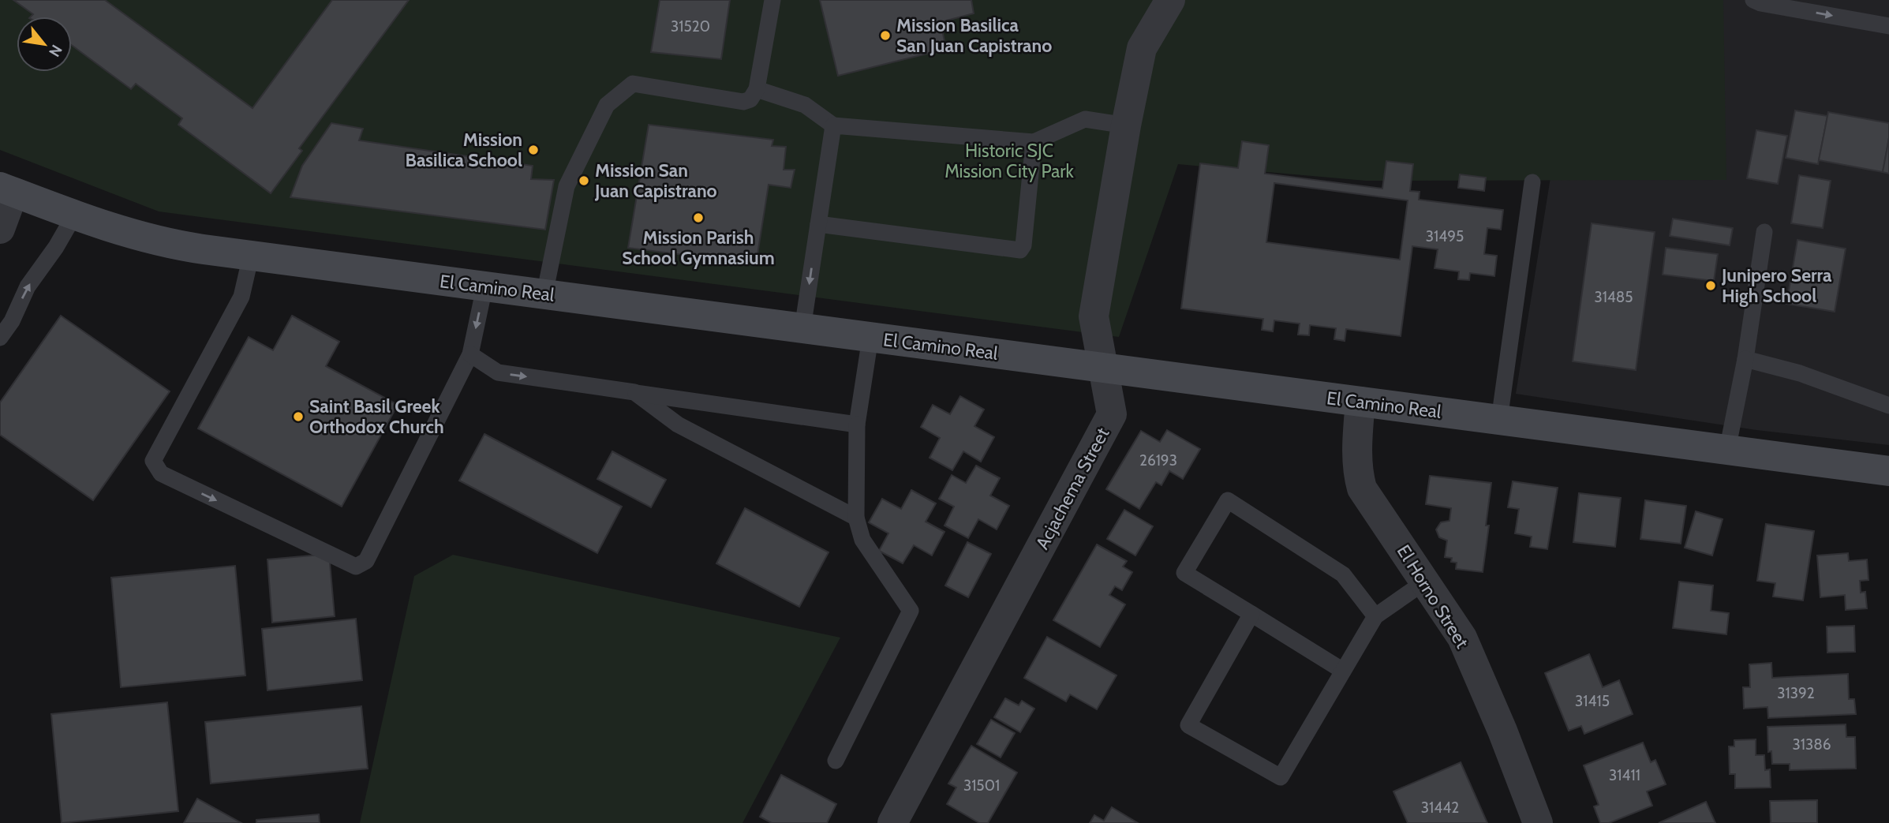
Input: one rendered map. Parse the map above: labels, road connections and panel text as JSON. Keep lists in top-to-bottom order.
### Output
{
  "streets": {
    "street": ["El Camino Real", "Acjachema Street", "El Horno Street"]
  },
  "crossings": [
    ["El Camino Real", "Acjachema Street"],
    ["El Camino Real", "El Horno Street"]
  ],
  "parks": ["Historic SJC Mission City Park"],
  "places": [
    "Mission Basilica San Juan Capistrano",
    "Mission Basilica School",
    "Mission San Juan Capistrano",
    "Mission Parish School Gymnasium",
    "Junipero Serra High School",
    "Saint Basil Greek Orthodox Church"
  ],
  "house_numbers": [
    "31520",
    "31495",
    "31485",
    "26193",
    "31392",
    "31415",
    "31386",
    "31411",
    "31501",
    "31442"
  ],
  "north": "bottom right"
}
